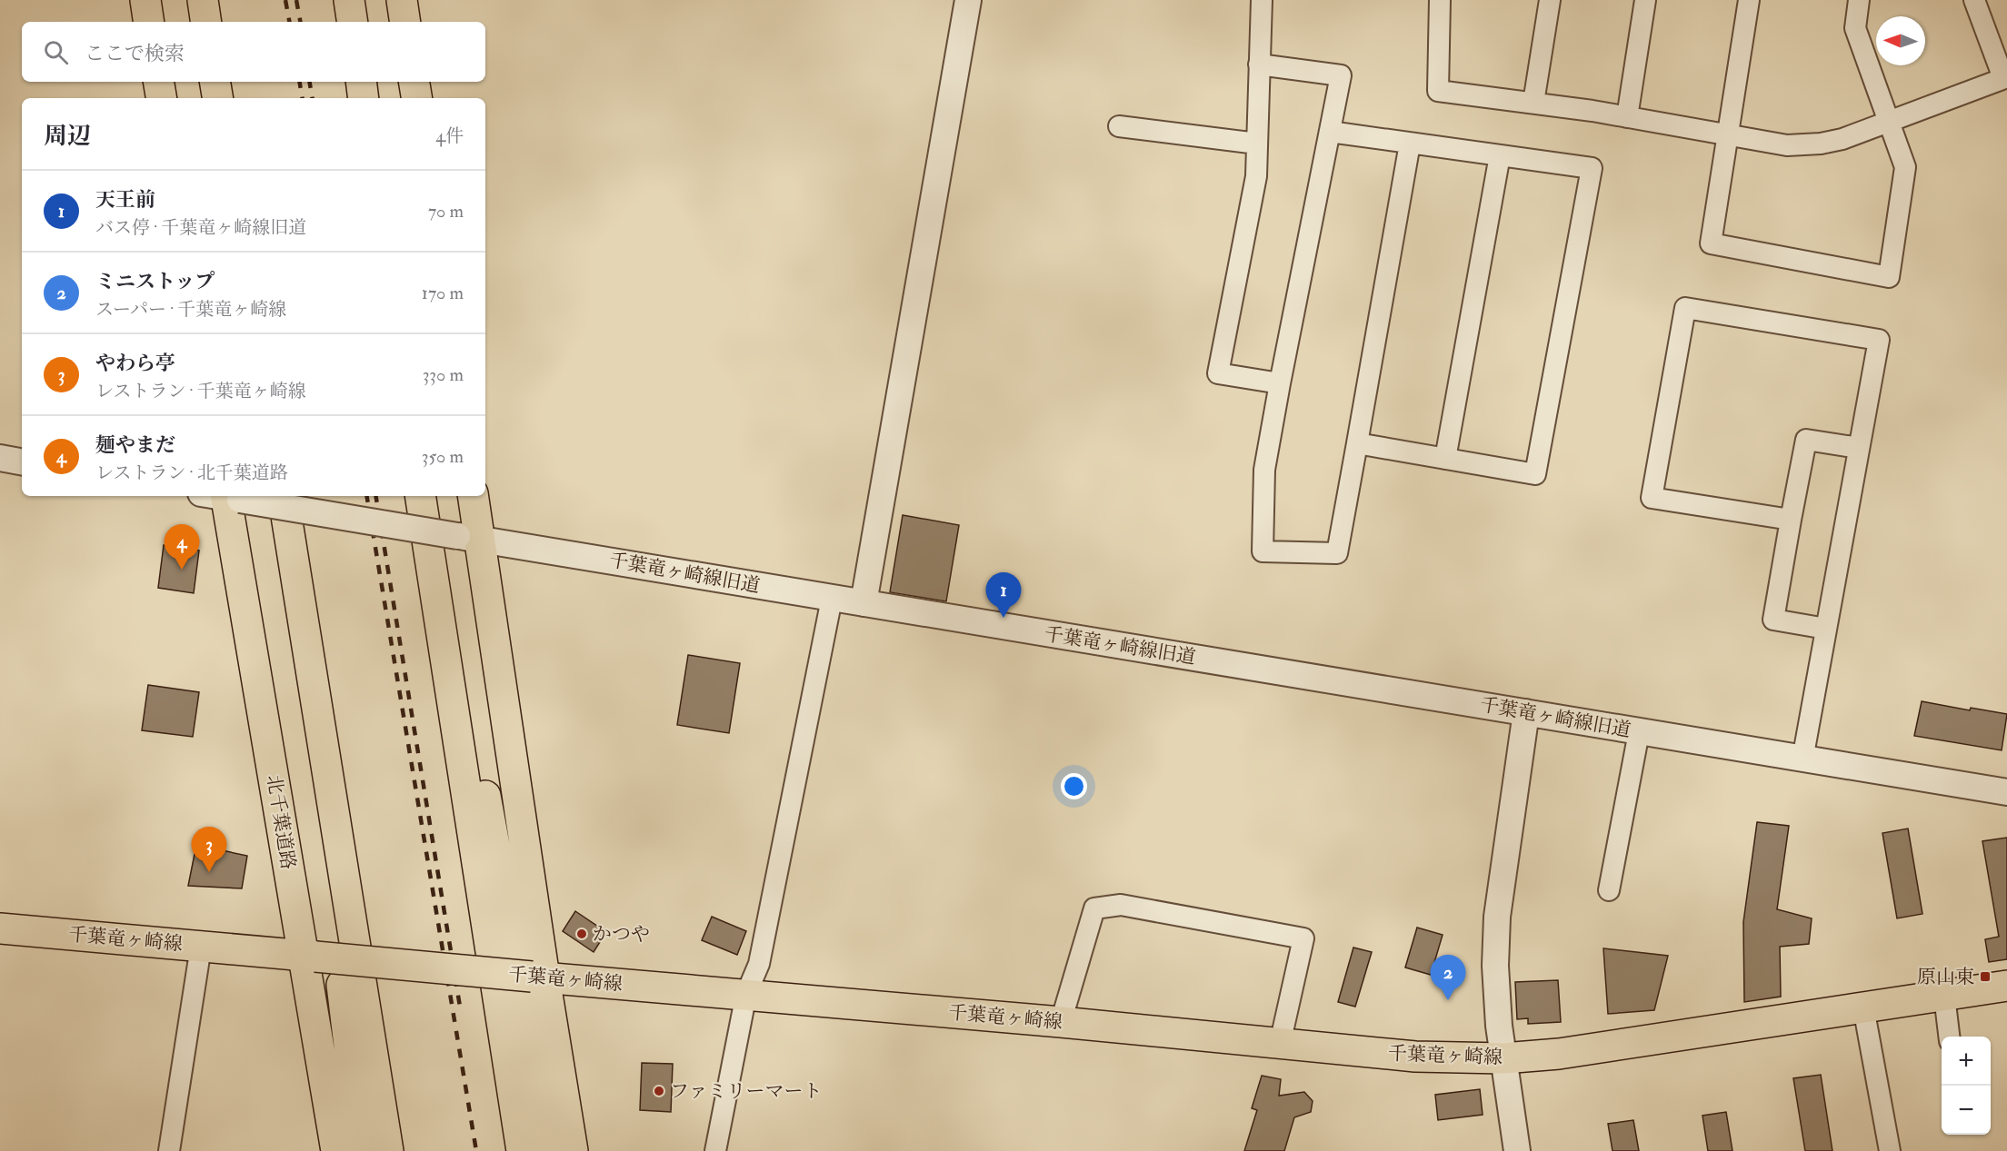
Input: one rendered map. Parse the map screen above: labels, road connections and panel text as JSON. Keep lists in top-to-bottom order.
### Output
{
  "streets": {
    "main road": ["北千葉道路", "千葉竜ヶ崎線"],
    "street": ["千葉竜ヶ崎線旧道"]
  },
  "crossings": [
    ["千葉竜ヶ崎線旧道", "北千葉道路"],
    ["北千葉道路", "千葉竜ヶ崎線"]
  ],
  "places": {
    "other": ["かつや", "ファミリーマート"],
    "transit": ["原山東"]
  },
  "north": "left",
  "page": {
    "search": "ここで検索",
    "heading": ["周辺", "4件"],
    "list": [
      {
        "mark": "1",
        "name": "天王前",
        "note": "バス停 · 千葉竜ヶ崎線旧道",
        "value": "70 m"
      },
      {
        "mark": "2",
        "name": "ミニストップ",
        "note": "スーパー · 千葉竜ヶ崎線",
        "value": "170 m"
      },
      {
        "mark": "3",
        "name": "やわら亭",
        "note": "レストラン · 千葉竜ヶ崎線",
        "value": "330 m"
      },
      {
        "mark": "4",
        "name": "麺やまだ",
        "note": "レストラン · 北千葉道路",
        "value": "350 m"
      }
    ],
    "pins": [
      "4",
      "1",
      "3",
      "2"
    ],
    "map_buttons": ["+", "−"]
  }
}
